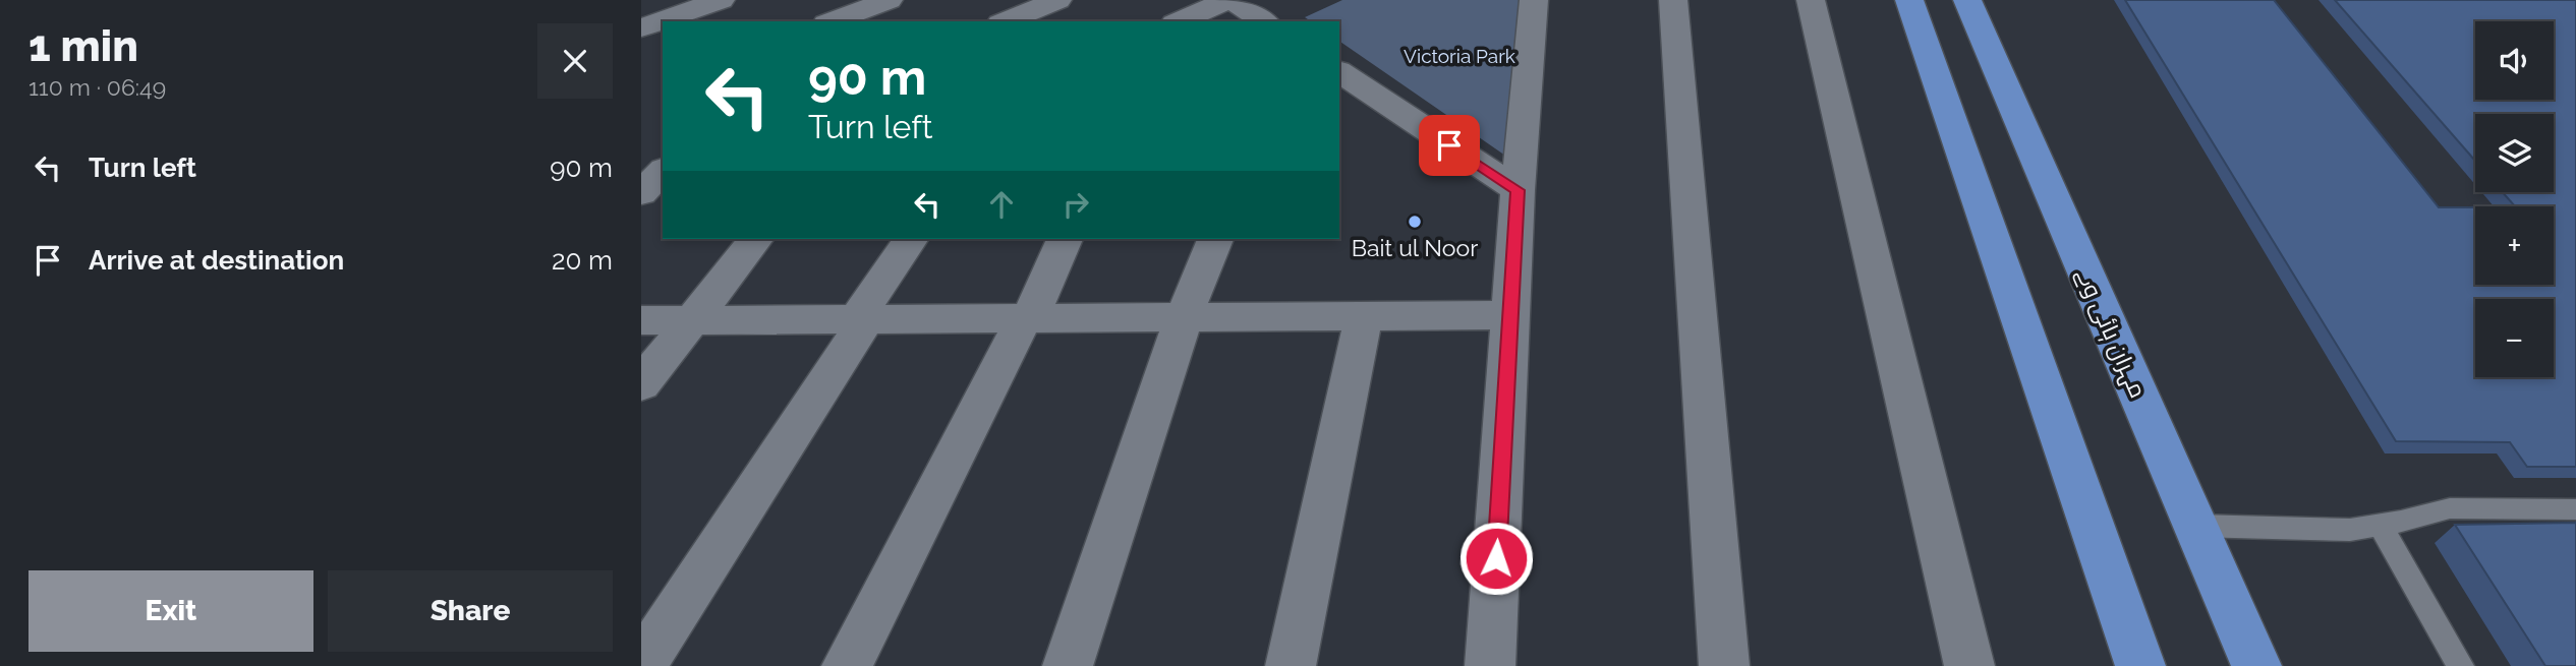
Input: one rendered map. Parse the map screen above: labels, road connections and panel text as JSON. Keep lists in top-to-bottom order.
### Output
{
  "streets": {
    "main road": ["مہران ہائی وے"]
  },
  "parks": ["Victoria Park"],
  "places": ["Bait ul Noor"],
  "page": {
    "heading": ["1 min", "110 m · 06:49"],
    "map_buttons": ["+", "−"],
    "turn": ["90 m", "Turn left"],
    "list": [
      {
        "name": "Turn left",
        "value": "90 m"
      },
      {
        "name": "Arrive at destination",
        "value": "20 m"
      }
    ],
    "buttons": ["Exit", "Share"]
  }
}
